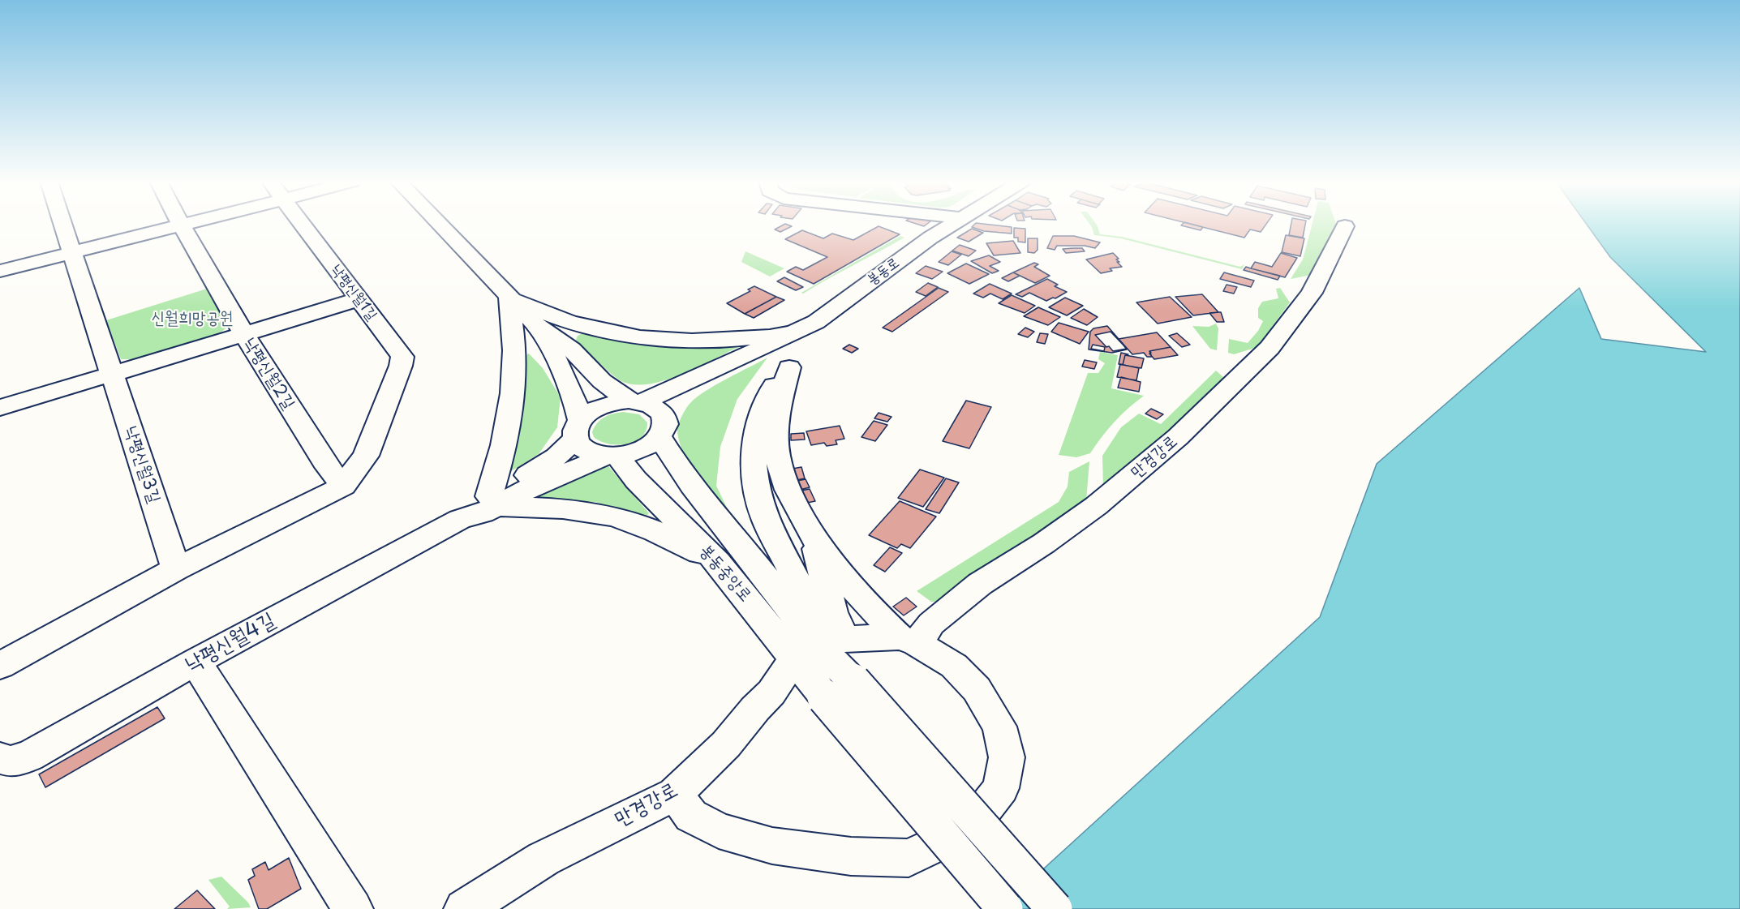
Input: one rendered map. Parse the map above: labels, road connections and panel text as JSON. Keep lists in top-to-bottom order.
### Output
{
  "streets": {
    "street": [
      "봉동로",
      "낙평신월1길",
      "낙평신월2길",
      "만경강로",
      "낙평신월3길",
      "봉동중앙로",
      "낙평신월4길"
    ]
  },
  "crossings": [
    ["봉동로", "봉동중앙로"],
    ["봉동로", "낙평신월4길"],
    ["낙평신월1길", "낙평신월2길"],
    ["만경강로", "봉동중앙로"],
    ["봉동중앙로", "낙평신월4길"]
  ],
  "parks": ["신월희망공원"]
}
